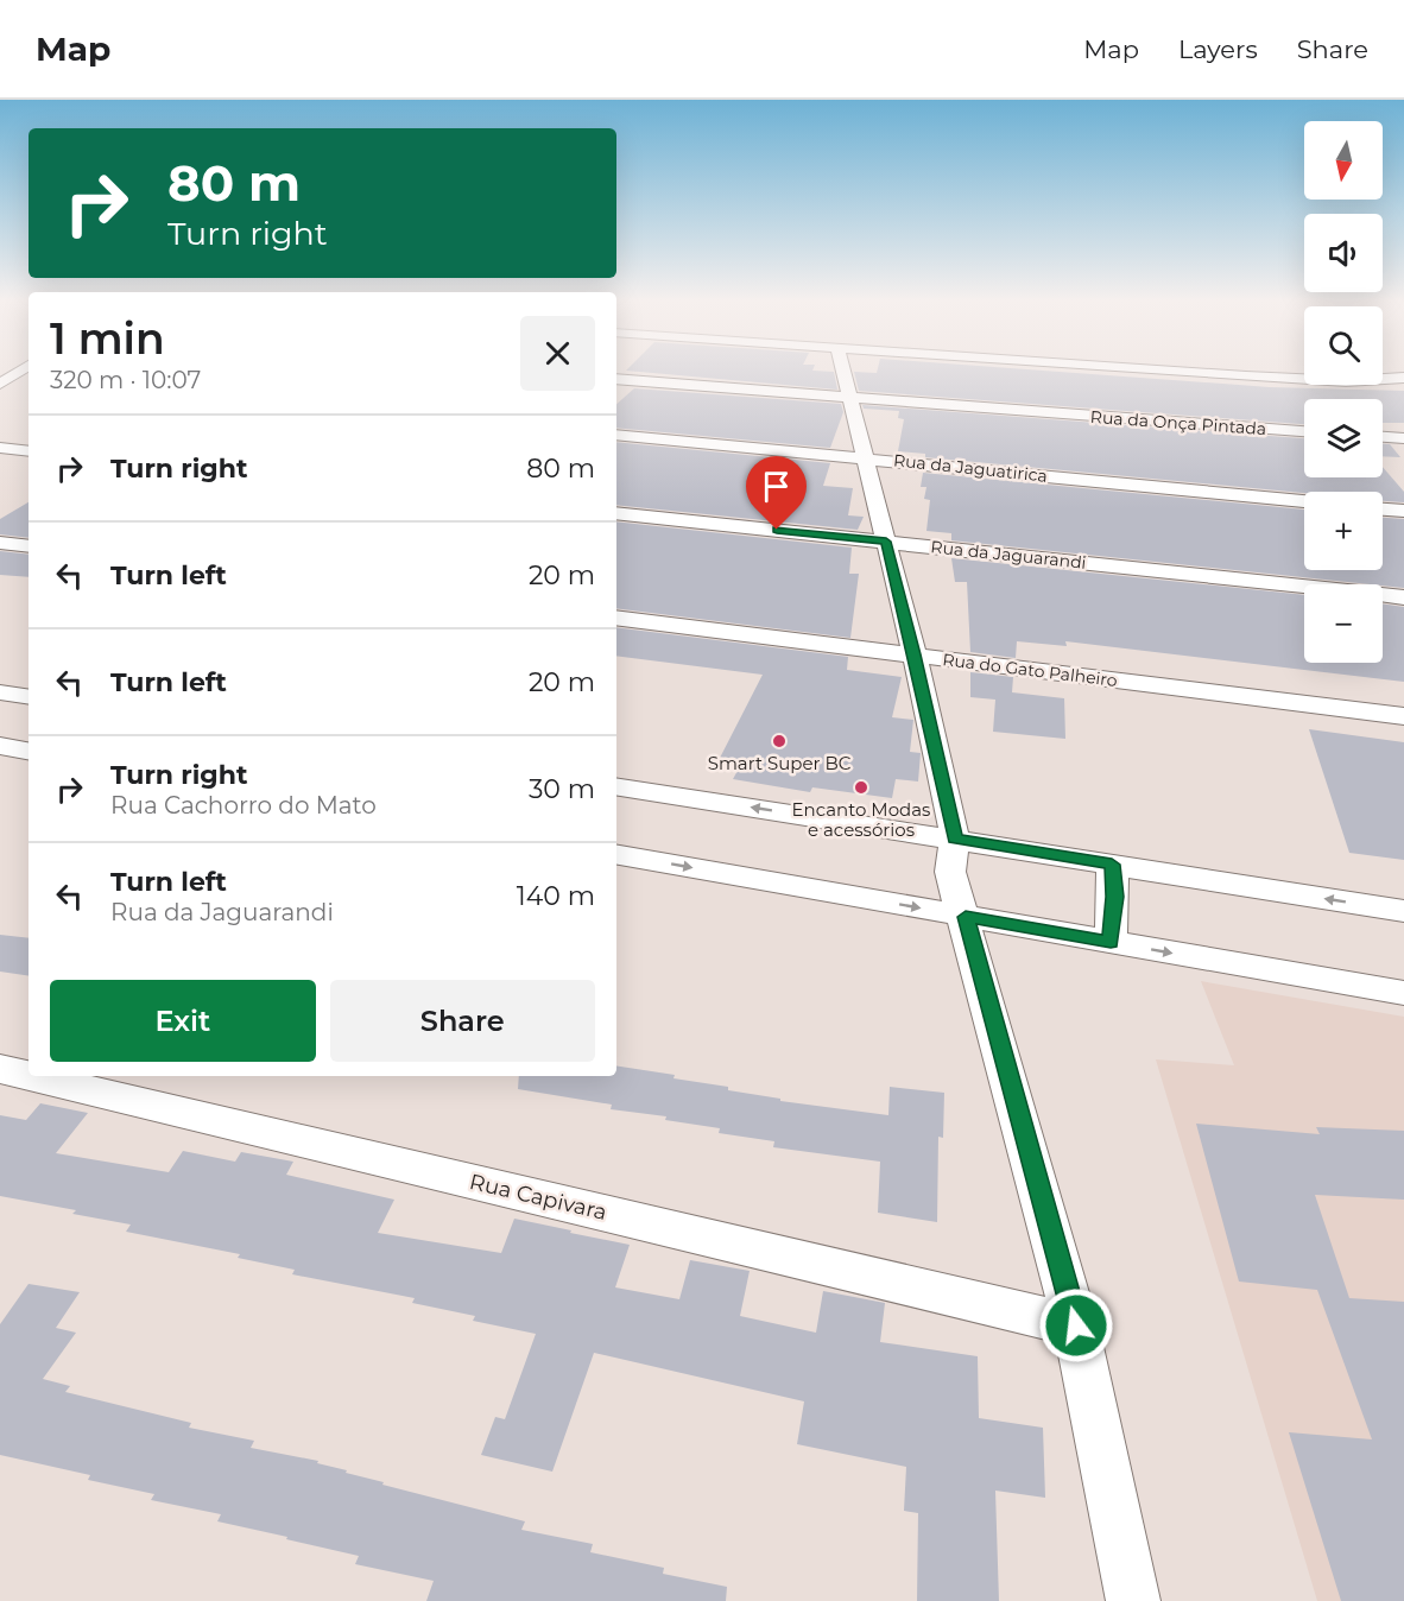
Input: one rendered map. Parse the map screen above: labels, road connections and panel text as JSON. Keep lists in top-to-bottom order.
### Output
{
  "streets": {
    "street": [
      "Rua da Onça Pintada",
      "Rua da Jaguatirica",
      "Rua da Jaguarandi",
      "Rua do Gato Palheiro",
      "Rua Capivara"
    ]
  },
  "places": ["Smart Super BC", "Encanto Modas e acessórios"],
  "north": "bottom",
  "page": {
    "header": "Map",
    "nav": ["Map", "Layers", "Share"],
    "map_buttons": ["+", "−"],
    "turn": ["80 m", "Turn right"],
    "heading": ["1 min", "320 m · 10:07"],
    "list": [
      {
        "name": "Turn right",
        "value": "80 m"
      },
      {
        "name": "Turn left",
        "value": "20 m"
      },
      {
        "name": "Turn left",
        "value": "20 m"
      },
      {
        "name": "Turn right",
        "note": "Rua Cachorro do Mato",
        "value": "30 m"
      },
      {
        "name": "Turn left",
        "note": "Rua da Jaguarandi",
        "value": "140 m"
      }
    ],
    "buttons": ["Exit", "Share"]
  }
}
